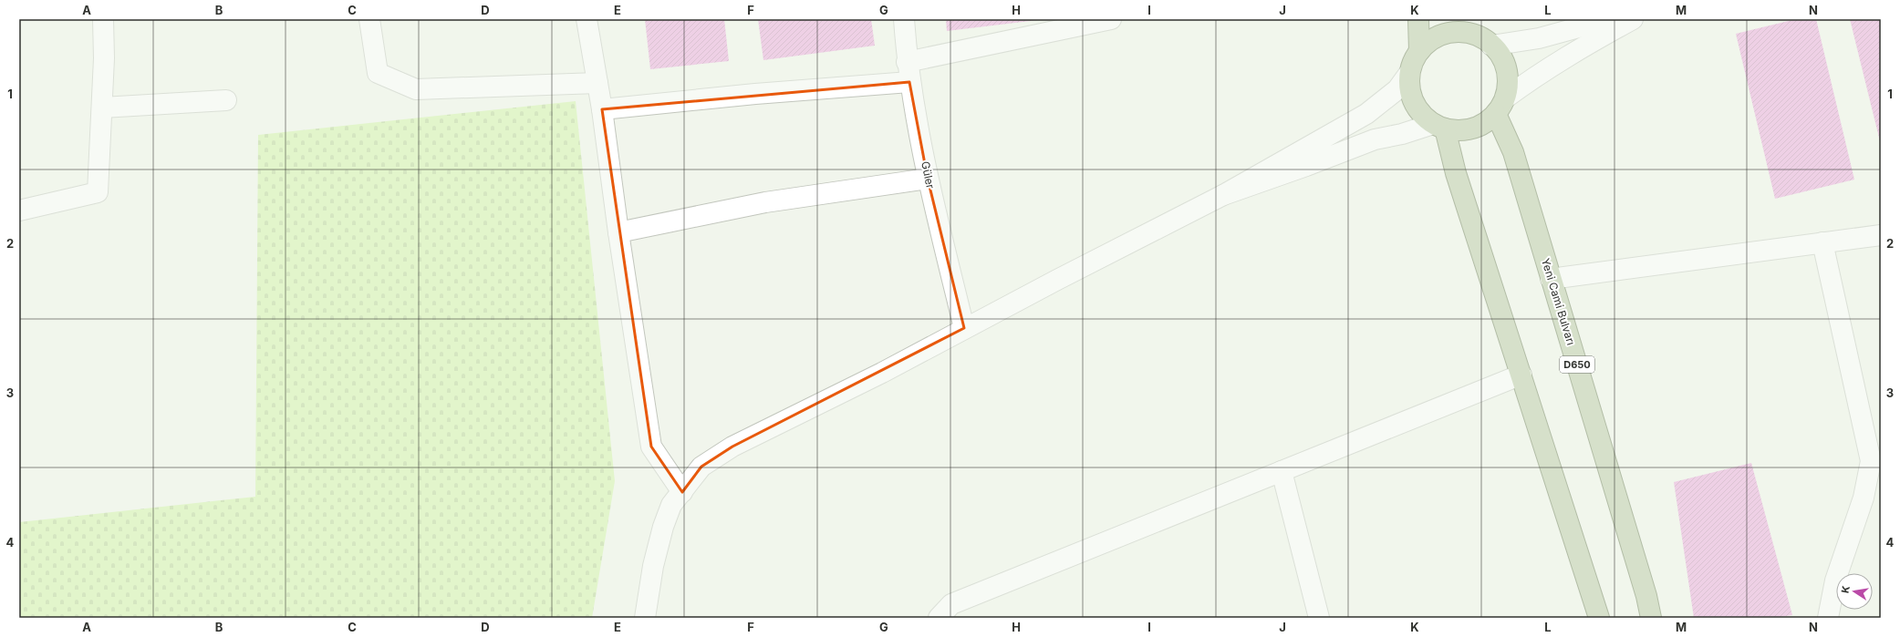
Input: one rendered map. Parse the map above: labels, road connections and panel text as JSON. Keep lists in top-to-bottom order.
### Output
{
  "streets": {
    "main road": ["Yeni Cami Bulvarı", "D650"],
    "street": ["Güler"]
  },
  "north": "left",
  "grid": {
    "columns": [
      "A",
      "B",
      "C",
      "D",
      "E",
      "F",
      "G",
      "H",
      "I",
      "J",
      "K",
      "L",
      "M",
      "N"
    ],
    "rows": [
      "1",
      "2",
      "3",
      "4"
    ]
  }
}
